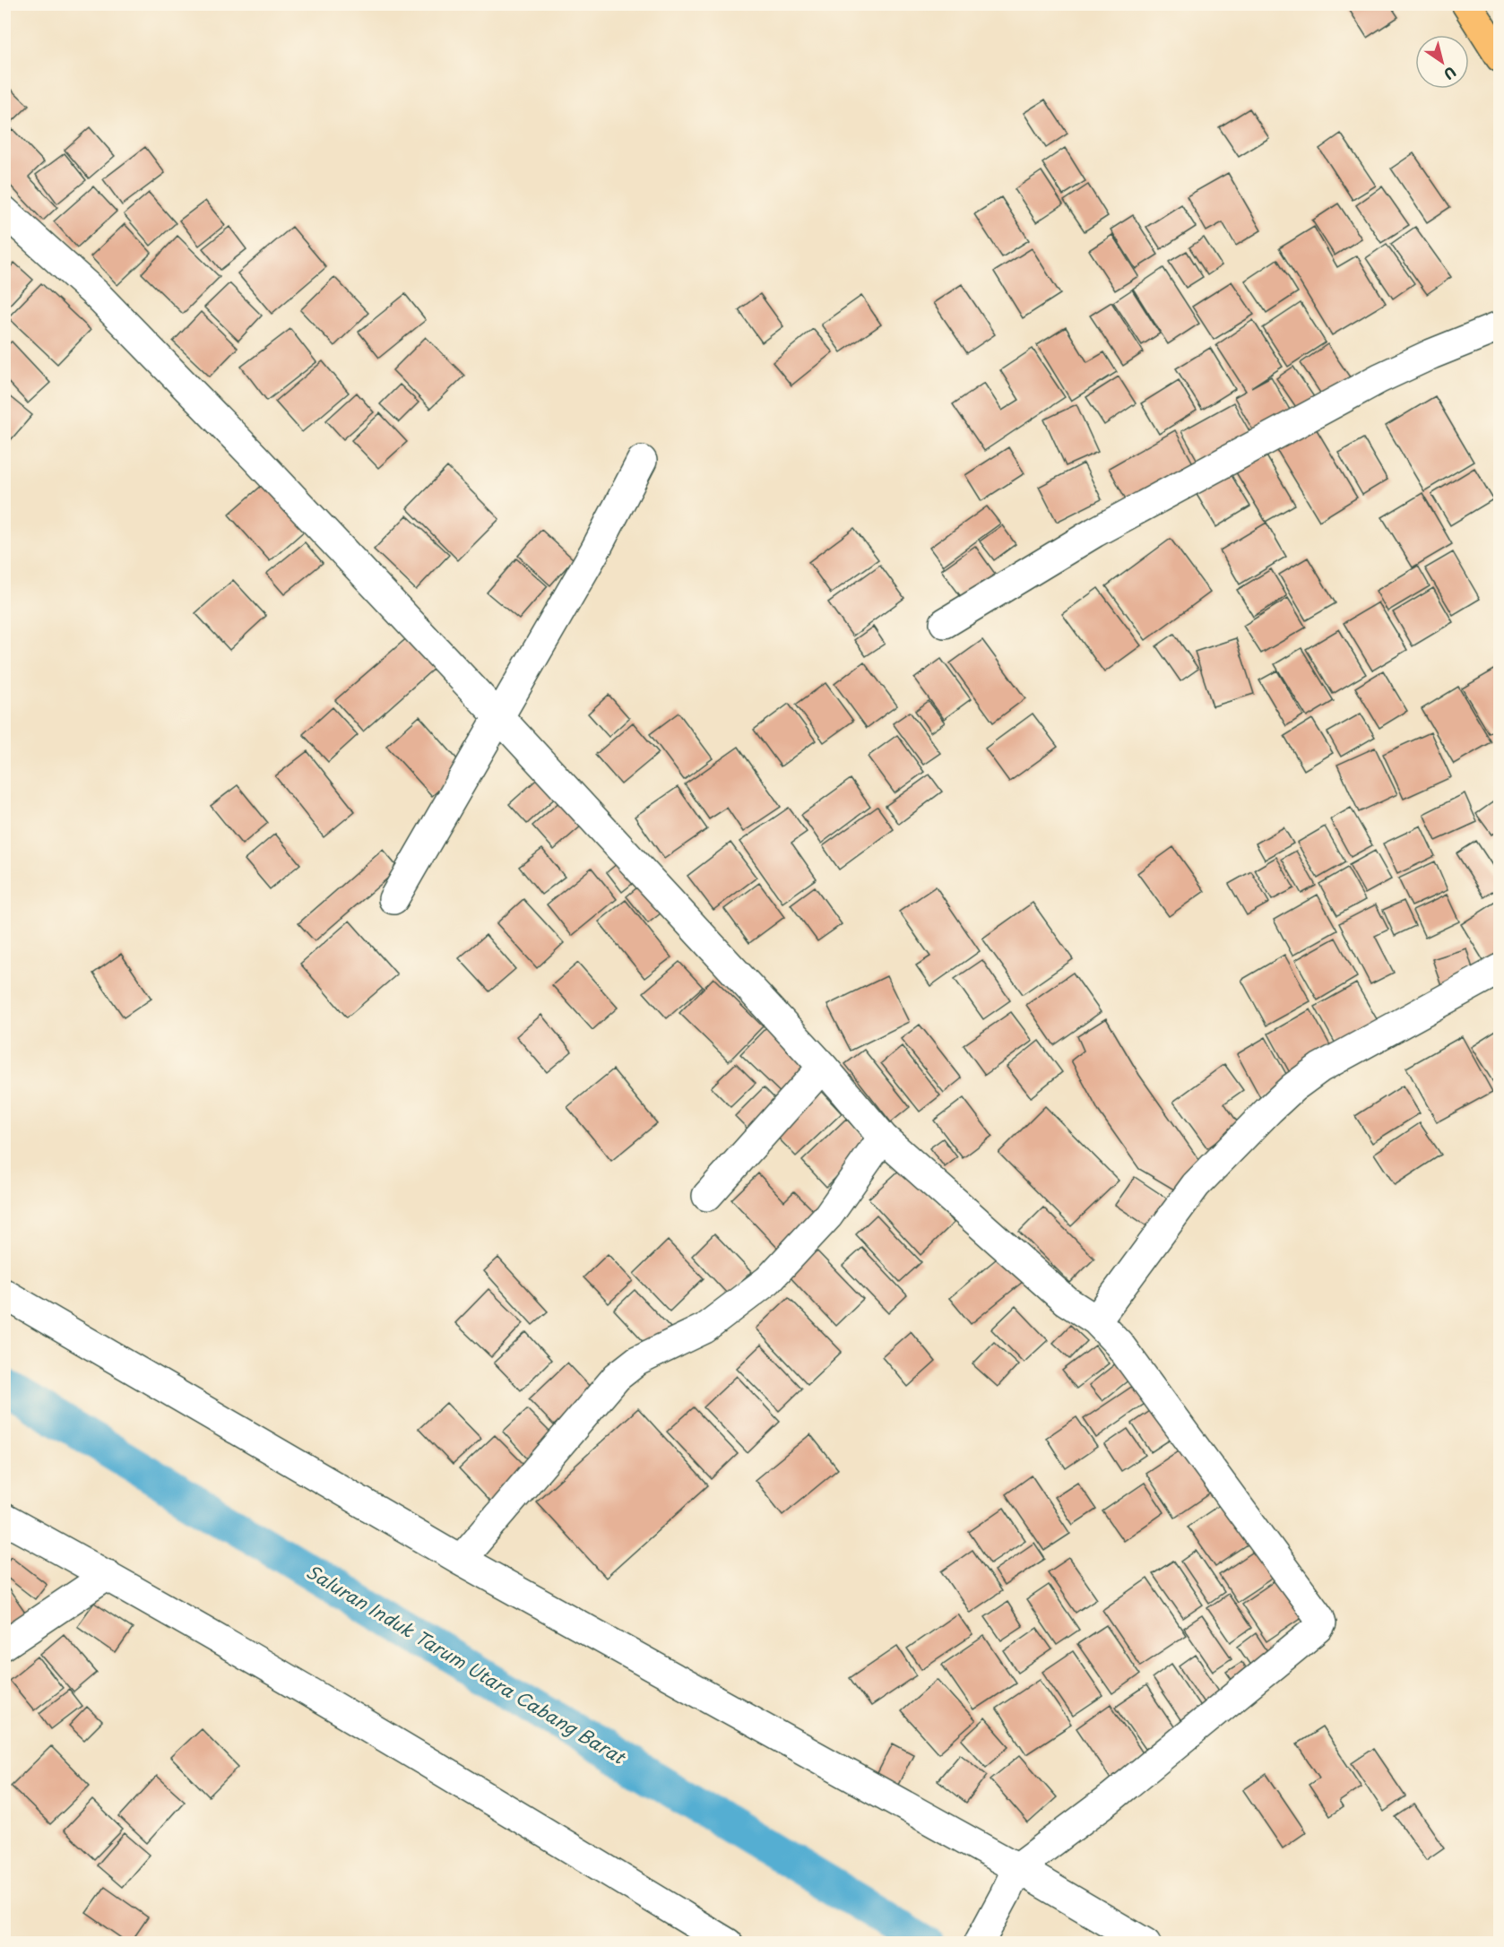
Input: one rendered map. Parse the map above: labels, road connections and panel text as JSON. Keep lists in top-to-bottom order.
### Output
{
  "water": ["Saluran Induk Tarum Utara Cabang Barat"],
  "north": "bottom right"
}
